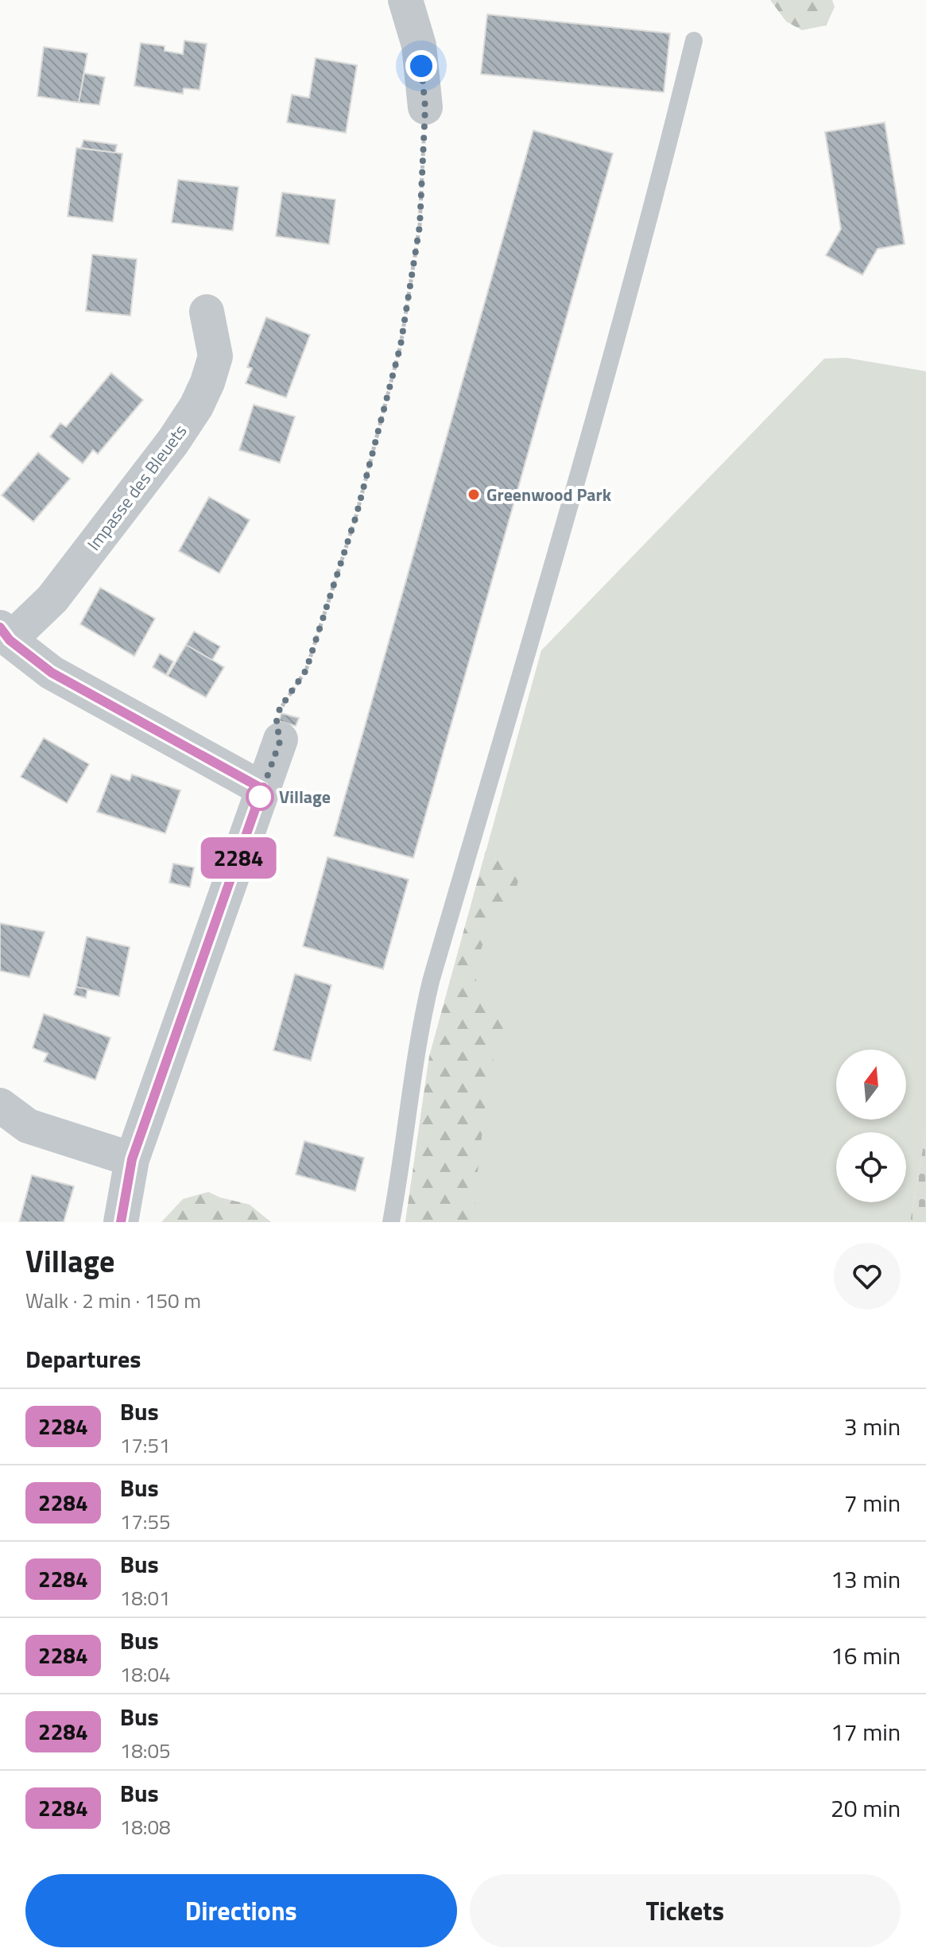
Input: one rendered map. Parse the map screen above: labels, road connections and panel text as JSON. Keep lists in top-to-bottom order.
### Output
{
  "streets": {
    "street": ["Impasse des Bleuets"]
  },
  "places": ["Greenwood Park", "Village"],
  "lines": ["bus line 2284"],
  "north": "top",
  "page": {
    "on_map": "2284",
    "heading": [
      ["Village", "Walk · 2 min · 150 m"],
      "Departures"
    ],
    "list": [
      {
        "mark": "2284",
        "name": "Bus",
        "note": "17:51",
        "value": "3 min"
      },
      {
        "mark": "2284",
        "name": "Bus",
        "note": "17:55",
        "value": "7 min"
      },
      {
        "mark": "2284",
        "name": "Bus",
        "note": "18:01",
        "value": "13 min"
      },
      {
        "mark": "2284",
        "name": "Bus",
        "note": "18:04",
        "value": "16 min"
      },
      {
        "mark": "2284",
        "name": "Bus",
        "note": "18:05",
        "value": "17 min"
      },
      {
        "mark": "2284",
        "name": "Bus",
        "note": "18:08",
        "value": "20 min"
      }
    ],
    "buttons": ["Directions", "Tickets"]
  }
}
